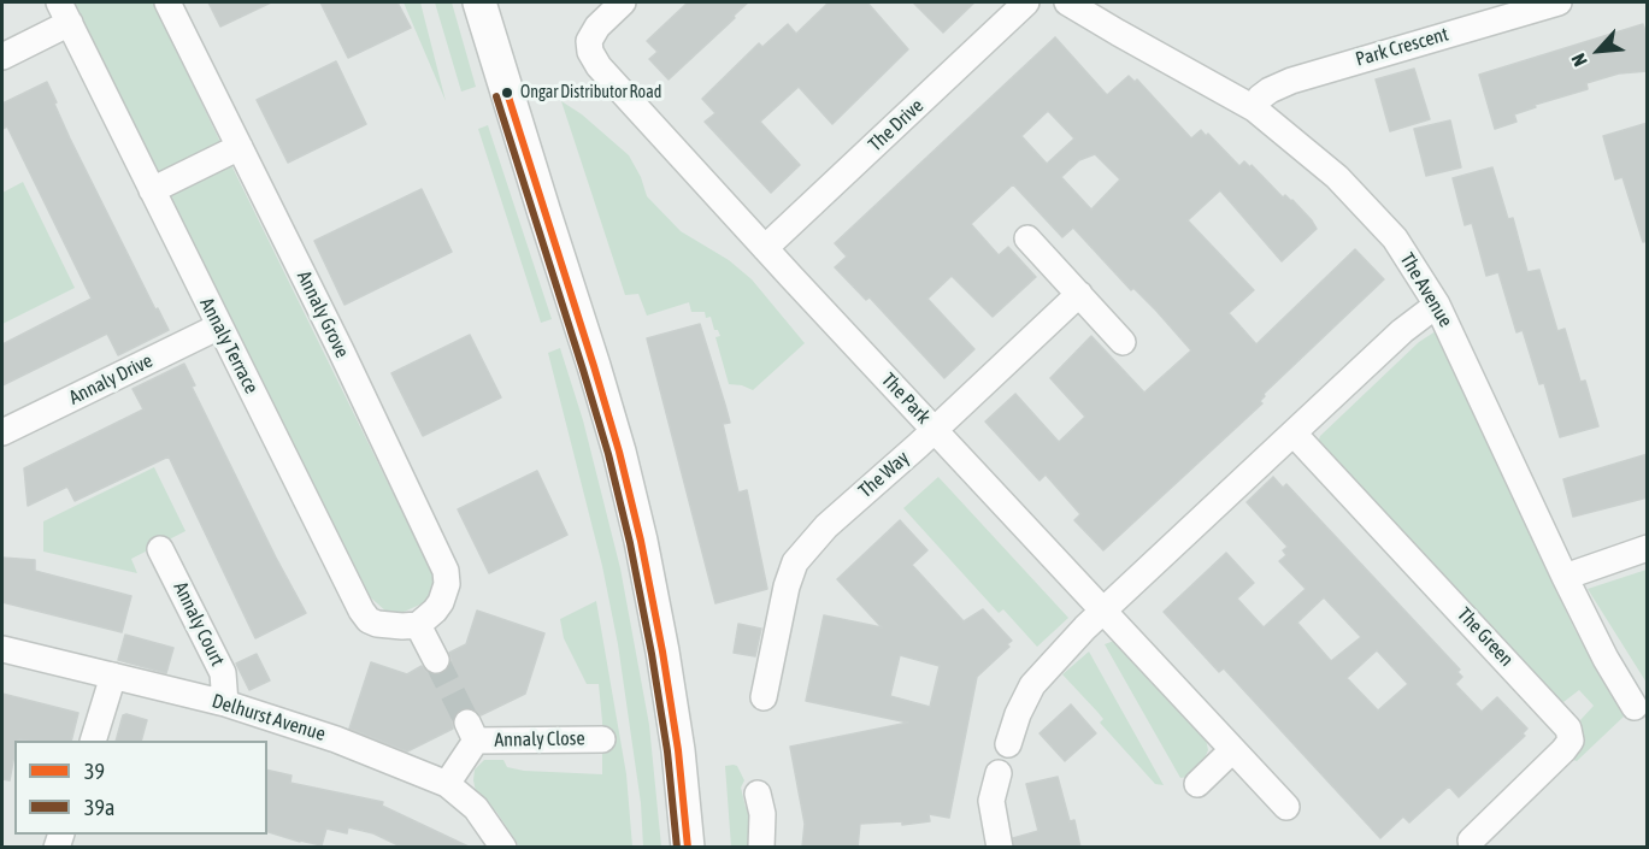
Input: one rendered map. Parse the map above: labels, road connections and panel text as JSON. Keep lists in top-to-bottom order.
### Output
{
  "streets": {
    "street": [
      "Park Crescent",
      "The Drive",
      "The Avenue",
      "Annaly Grove",
      "Annaly Terrace",
      "Annaly Drive",
      "The Park",
      "The Way",
      "Annaly Court",
      "The Green",
      "Delhurst Avenue",
      "Annaly Close"
    ]
  },
  "crossings": [
    ["Park Crescent", "The Avenue"],
    ["The Drive", "The Park"],
    ["Annaly Grove", "Annaly Terrace"],
    ["Annaly Terrace", "Annaly Drive"],
    ["The Park", "The Way"],
    ["Annaly Court", "Delhurst Avenue"],
    ["Delhurst Avenue", "Annaly Close"]
  ],
  "places": ["Ongar Distributor Road"],
  "lines": ["transit line 39", "transit line 39a"],
  "legend": ["39", "39a"],
  "north": "bottom left"
}
